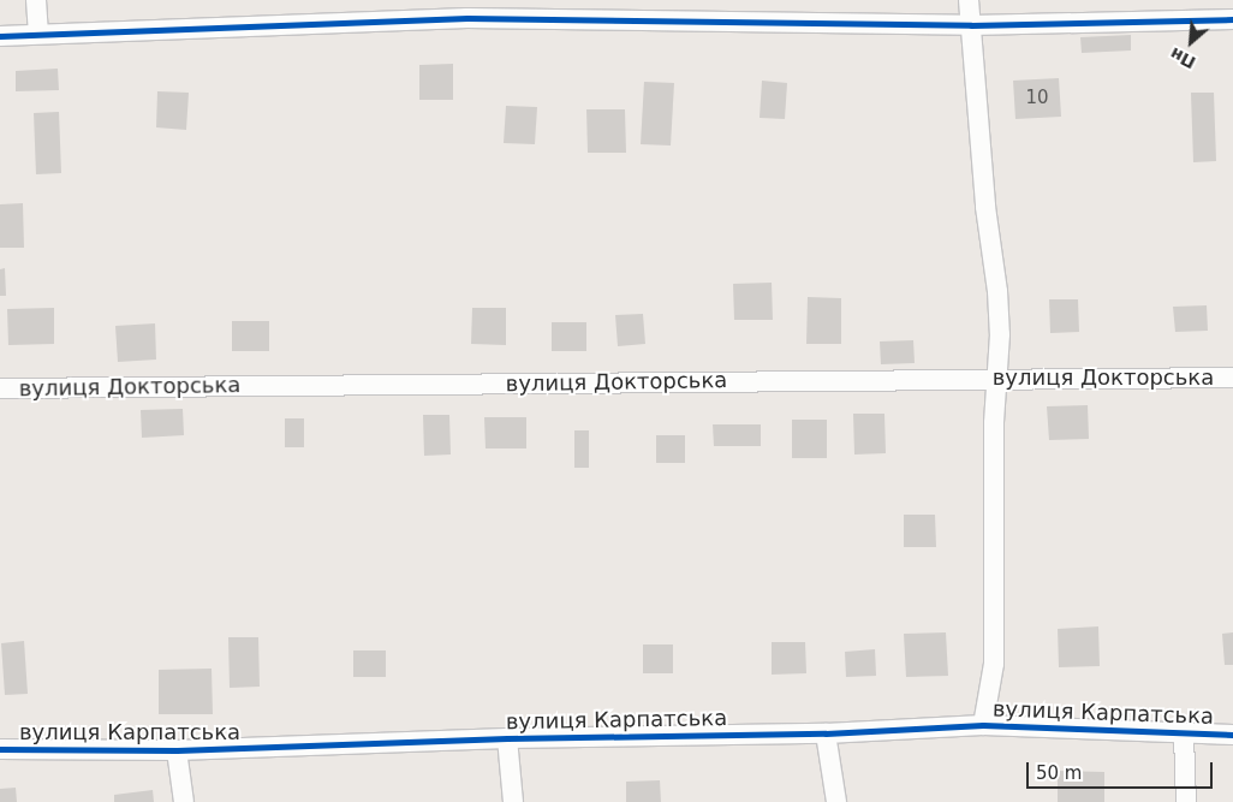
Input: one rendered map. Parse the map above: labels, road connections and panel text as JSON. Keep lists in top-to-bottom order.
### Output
{
  "streets": {
    "street": ["вулиця Докторська", "вулиця Карпатська"]
  },
  "house_numbers": ["10"],
  "scale_bar": "50 m",
  "north": "bottom left"
}
